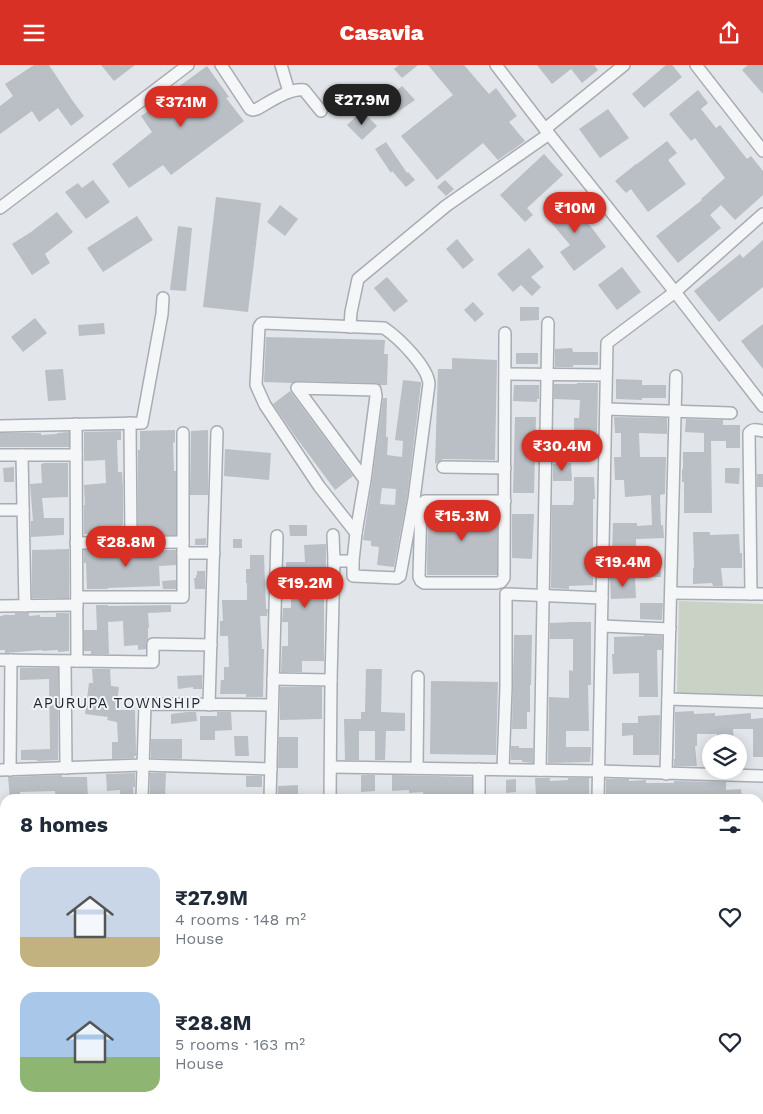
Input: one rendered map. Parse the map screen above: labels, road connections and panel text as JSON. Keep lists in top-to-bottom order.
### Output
{
  "districts": ["APURUPA TOWNSHIP"],
  "page": {
    "header": "Casavia",
    "price": [
      "₹27.9M",
      "₹37.1M",
      "₹10M",
      "₹30.4M",
      "₹15.3M",
      "₹28.8M",
      "₹19.4M",
      "₹19.2M"
    ],
    "heading": "8 homes",
    "list": [
      {
        "name": "₹27.9M",
        "note": "4 rooms · 148 m² · House"
      },
      {
        "name": "₹28.8M",
        "note": "5 rooms · 163 m² · House"
      }
    ]
  }
}
